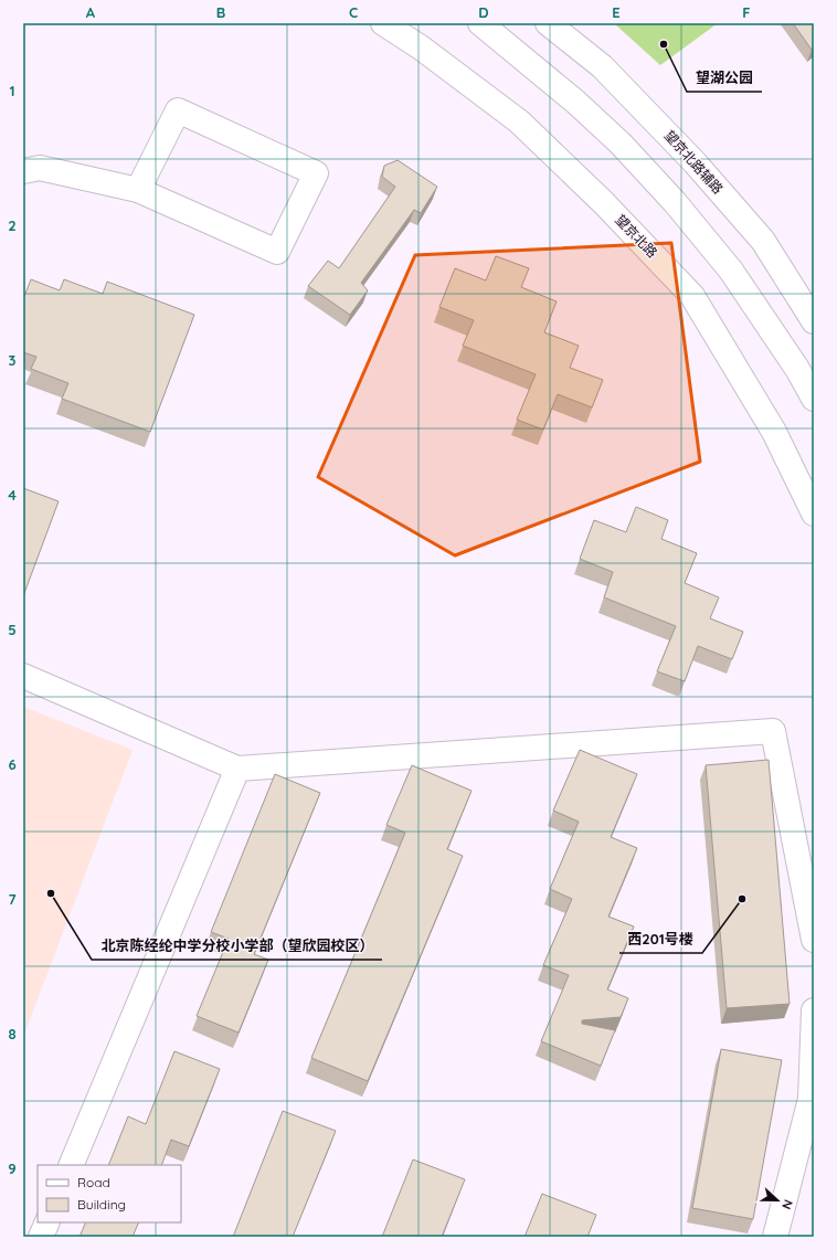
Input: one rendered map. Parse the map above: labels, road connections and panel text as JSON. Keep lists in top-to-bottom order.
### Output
{
  "streets": {
    "street": ["望京北路辅路", "望京北路"]
  },
  "places": ["望湖公园", "北京陈经纶中学分校小学部（望欣园校区）", "西201号楼"],
  "legend": ["Road", "Building"],
  "north": "right",
  "grid": {
    "columns": [
      "A",
      "B",
      "C",
      "D",
      "E",
      "F"
    ],
    "rows": [
      "1",
      "2",
      "3",
      "4",
      "5",
      "6",
      "7",
      "8",
      "9"
    ]
  }
}
